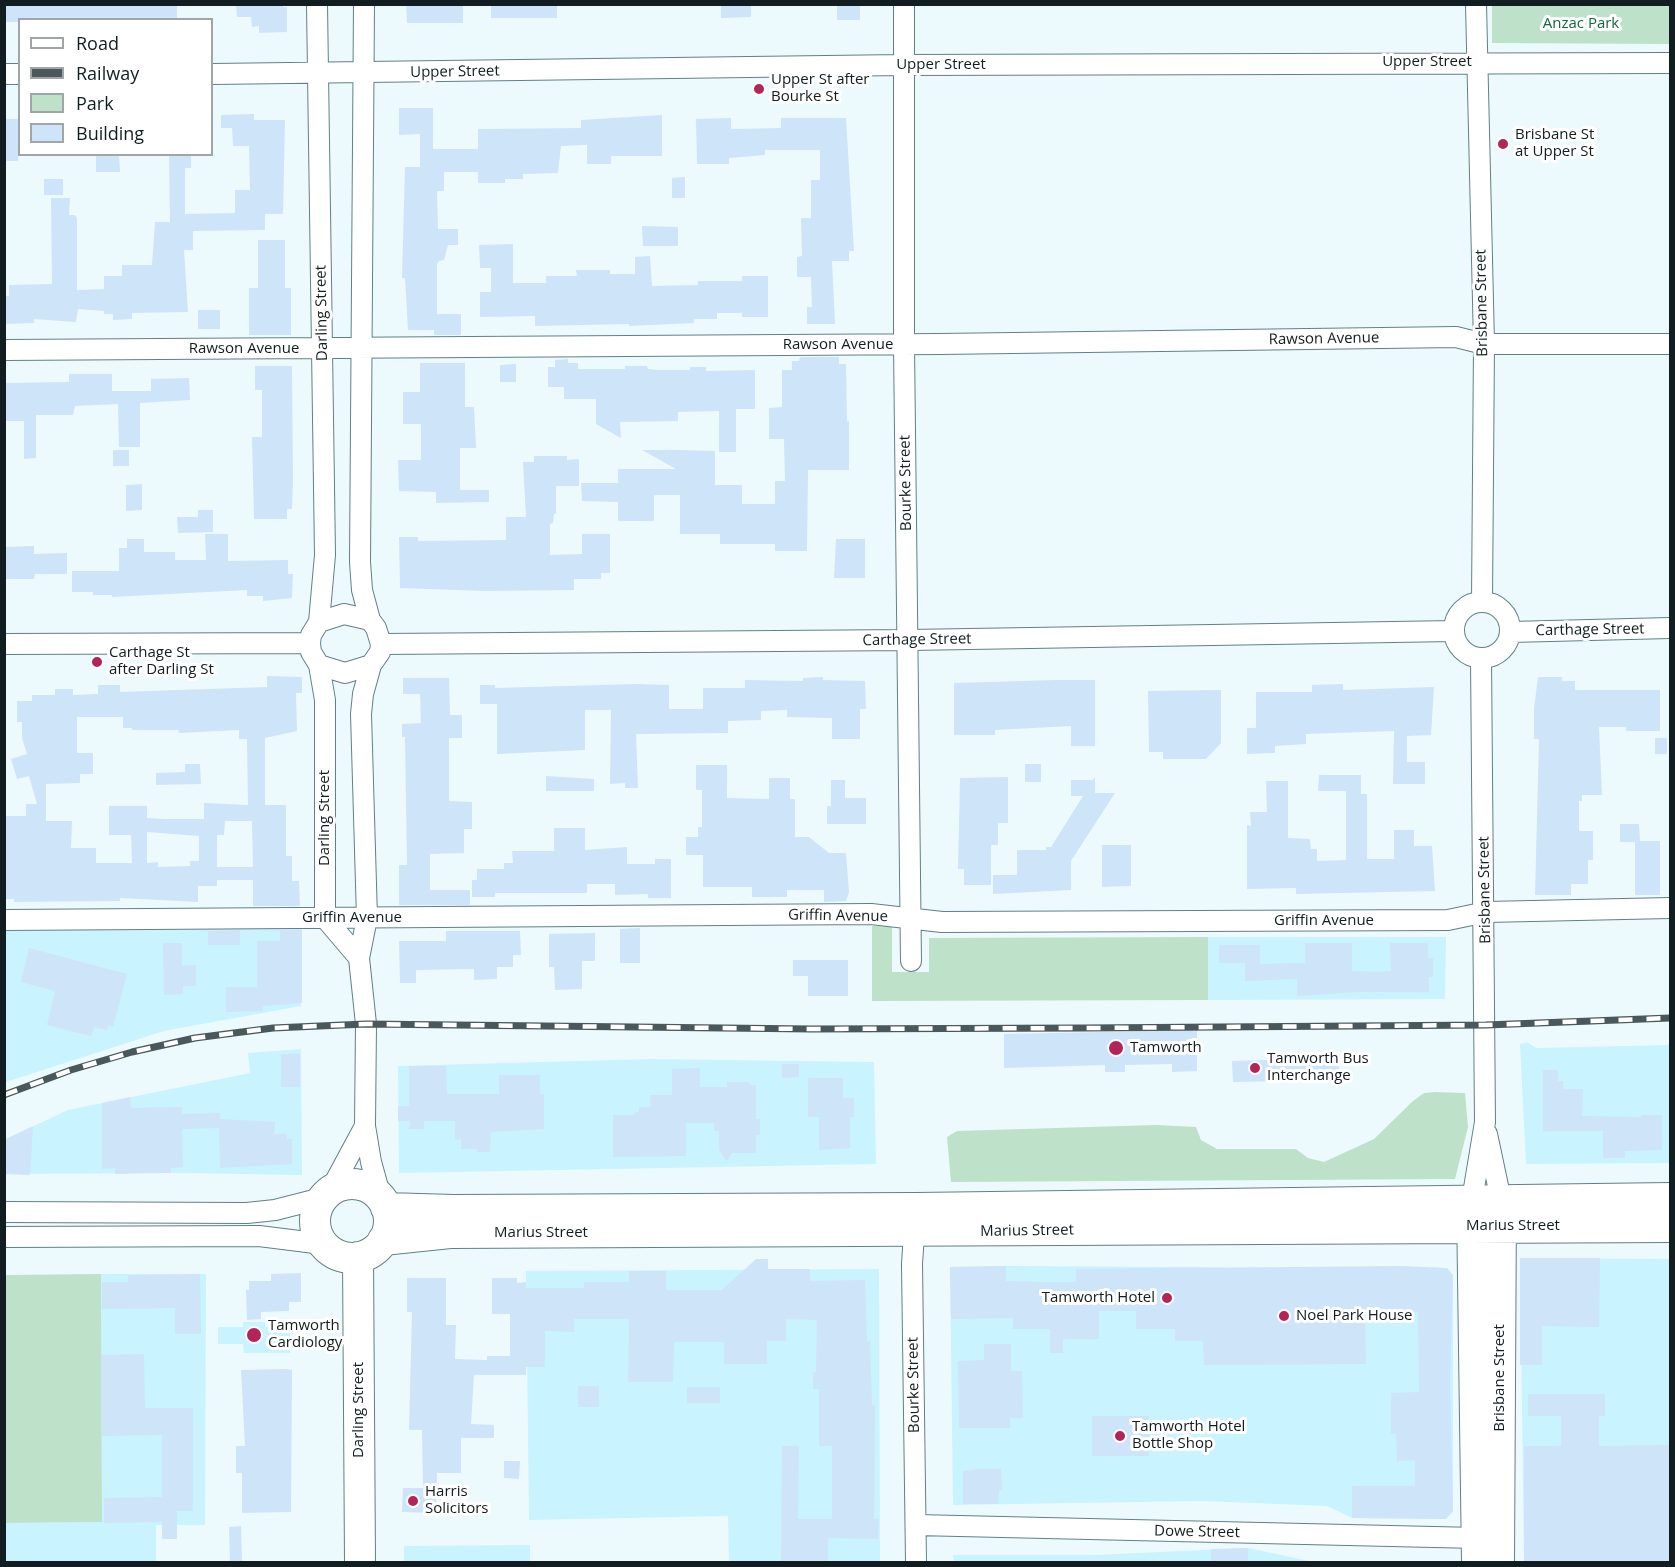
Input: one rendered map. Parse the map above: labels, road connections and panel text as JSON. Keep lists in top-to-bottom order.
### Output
{
  "streets": {
    "main road": ["Brisbane Street", "Darling Street", "Marius Street"],
    "street": [
      "Upper Street",
      "Rawson Avenue",
      "Bourke Street",
      "Carthage Street",
      "Griffin Avenue",
      "Dowe Street"
    ]
  },
  "crossings": [
    ["Upper Street", "Brisbane Street"],
    ["Upper Street", "Darling Street"],
    ["Upper Street", "Bourke Street"],
    ["Brisbane Street", "Rawson Avenue"],
    ["Brisbane Street", "Carthage Street"],
    ["Brisbane Street", "Griffin Avenue"],
    ["Brisbane Street", "Marius Street"],
    ["Brisbane Street", "Dowe Street"],
    ["Darling Street", "Rawson Avenue"],
    ["Darling Street", "Carthage Street"],
    ["Darling Street", "Griffin Avenue"],
    ["Darling Street", "Marius Street"],
    ["Rawson Avenue", "Bourke Street"],
    ["Bourke Street", "Carthage Street"],
    ["Bourke Street", "Griffin Avenue"],
    ["Bourke Street", "Marius Street"],
    ["Bourke Street", "Dowe Street"]
  ],
  "parks": ["Anzac Park"],
  "places": [
    "Upper St after Bourke St",
    "Brisbane St at Upper St",
    "Carthage St after Darling St",
    "Tamworth",
    "Tamworth Bus Interchange",
    "Tamworth Hotel",
    "Noel Park House",
    "Tamworth Cardiology",
    "Tamworth Hotel Bottle Shop",
    "Harris Solicitors"
  ],
  "legend": [
    "Road",
    "Railway",
    "Park",
    "Building"
  ]
}
